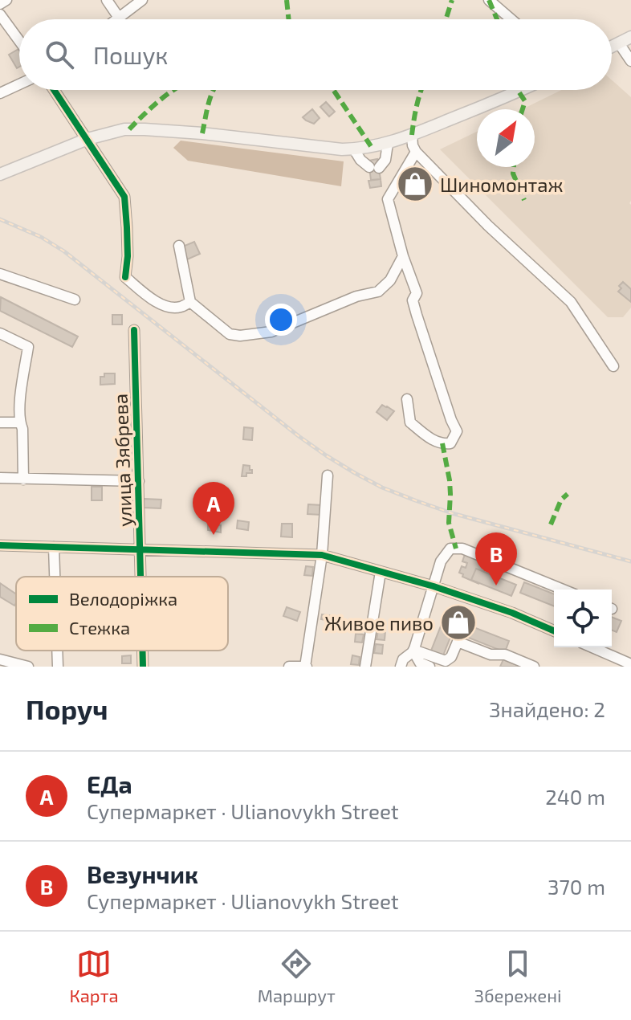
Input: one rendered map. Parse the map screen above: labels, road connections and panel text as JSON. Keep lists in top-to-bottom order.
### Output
{
  "streets": {
    "street": ["улица Зябрева"]
  },
  "places": {
    "shop": ["Шиномонтаж", "Живое пиво"]
  },
  "legend": ["Велодоріжка", "Стежка"],
  "north": "top right",
  "page": {
    "search": "Пошук",
    "pins": ["A", "B"],
    "heading": ["Поруч", "Знайдено: 2"],
    "list": [
      {
        "mark": "A",
        "name": "ЕДа",
        "note": "Супермаркет · Ulianovykh Street",
        "value": "240 m"
      },
      {
        "mark": "B",
        "name": "Везунчик",
        "note": "Супермаркет · Ulianovykh Street",
        "value": "370 m"
      }
    ],
    "nav": ["Карта", "Маршрут", "Збережені"]
  }
}
